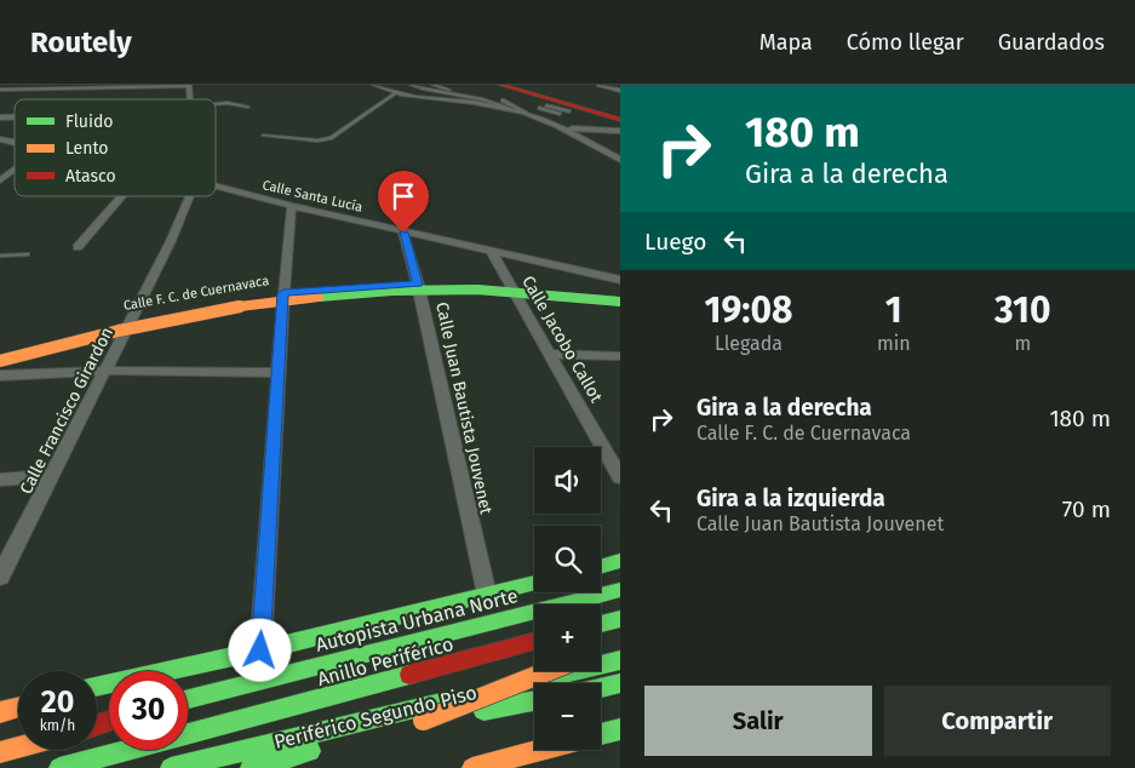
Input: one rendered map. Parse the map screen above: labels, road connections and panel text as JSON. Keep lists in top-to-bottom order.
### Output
{
  "streets": {
    "main road": ["Autopista Urbana Norte", "Anillo Periférico", "Periférico Segundo Piso"],
    "street": [
      "Calle Santa Lucía",
      "Calle F. C. de Cuernavaca",
      "Calle Jacobo Callot",
      "Calle Juan Bautista Jouvenet",
      "Calle Francisco Girardon"
    ]
  },
  "crossings": [
    ["Calle Santa Lucía", "Calle Jacobo Callot"],
    ["Calle Santa Lucía", "Calle Juan Bautista Jouvenet"],
    ["Calle F. C. de Cuernavaca", "Calle Jacobo Callot"],
    ["Calle F. C. de Cuernavaca", "Calle Juan Bautista Jouvenet"],
    ["Calle F. C. de Cuernavaca", "Calle Francisco Girardon"]
  ],
  "legend": ["Fluido", "Lento", "Atasco"],
  "page": {
    "header": "Routely",
    "nav": ["Mapa", "Cómo llegar", "Guardados"],
    "turn": ["180 m", "Gira a la derecha"],
    "then": "Luego",
    "eta": [
      "19:08",
      "Llegada",
      "1",
      "min",
      "310",
      "m"
    ],
    "list": [
      {
        "name": "Gira a la derecha",
        "note": "Calle F. C. de Cuernavaca",
        "value": "180 m"
      },
      {
        "name": "Gira a la izquierda",
        "note": "Calle Juan Bautista Jouvenet",
        "value": "70 m"
      }
    ],
    "map_buttons": ["+", "−"],
    "speed": "20 km/h",
    "limit": "30",
    "buttons": ["Salir", "Compartir"]
  }
}
